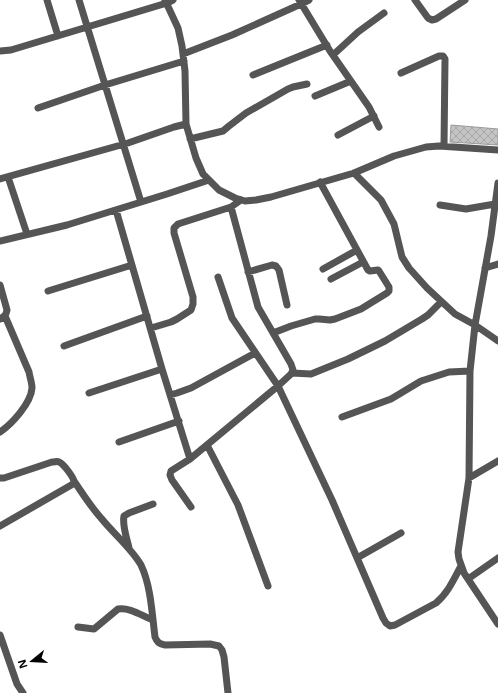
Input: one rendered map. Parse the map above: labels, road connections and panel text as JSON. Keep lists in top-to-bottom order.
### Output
{
  "north": "left"
}
